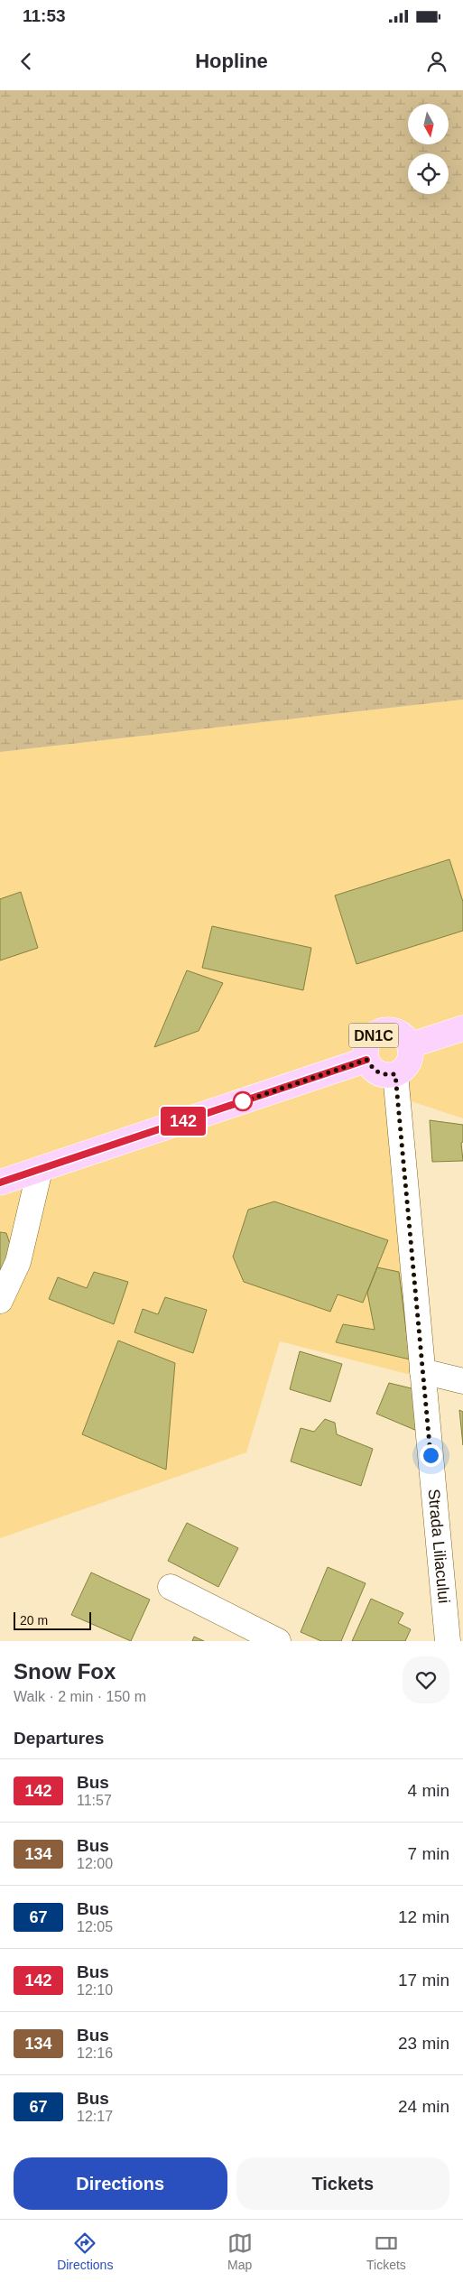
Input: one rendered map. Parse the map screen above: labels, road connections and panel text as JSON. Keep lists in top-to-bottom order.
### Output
{
  "streets": {
    "main road": ["DN1C"],
    "street": ["Strada Liliacului"]
  },
  "crossings": [
    ["DN1C", "Strada Liliacului"]
  ],
  "lines": ["bus line 142"],
  "scale_bar": "20 m",
  "north": "bottom",
  "page": {
    "status": "11:53",
    "header": "Hopline",
    "on_map": "142",
    "scale": "20 m",
    "heading": [
      ["Snow Fox", "Walk · 2 min · 150 m"],
      "Departures"
    ],
    "list": [
      {
        "mark": "142",
        "name": "Bus",
        "note": "11:57",
        "value": "4 min"
      },
      {
        "mark": "134",
        "name": "Bus",
        "note": "12:00",
        "value": "7 min"
      },
      {
        "mark": "67",
        "name": "Bus",
        "note": "12:05",
        "value": "12 min"
      },
      {
        "mark": "142",
        "name": "Bus",
        "note": "12:10",
        "value": "17 min"
      },
      {
        "mark": "134",
        "name": "Bus",
        "note": "12:16",
        "value": "23 min"
      },
      {
        "mark": "67",
        "name": "Bus",
        "note": "12:17",
        "value": "24 min"
      }
    ],
    "buttons": ["Directions", "Tickets"],
    "tabs": ["Directions", "Map", "Tickets"]
  }
}
